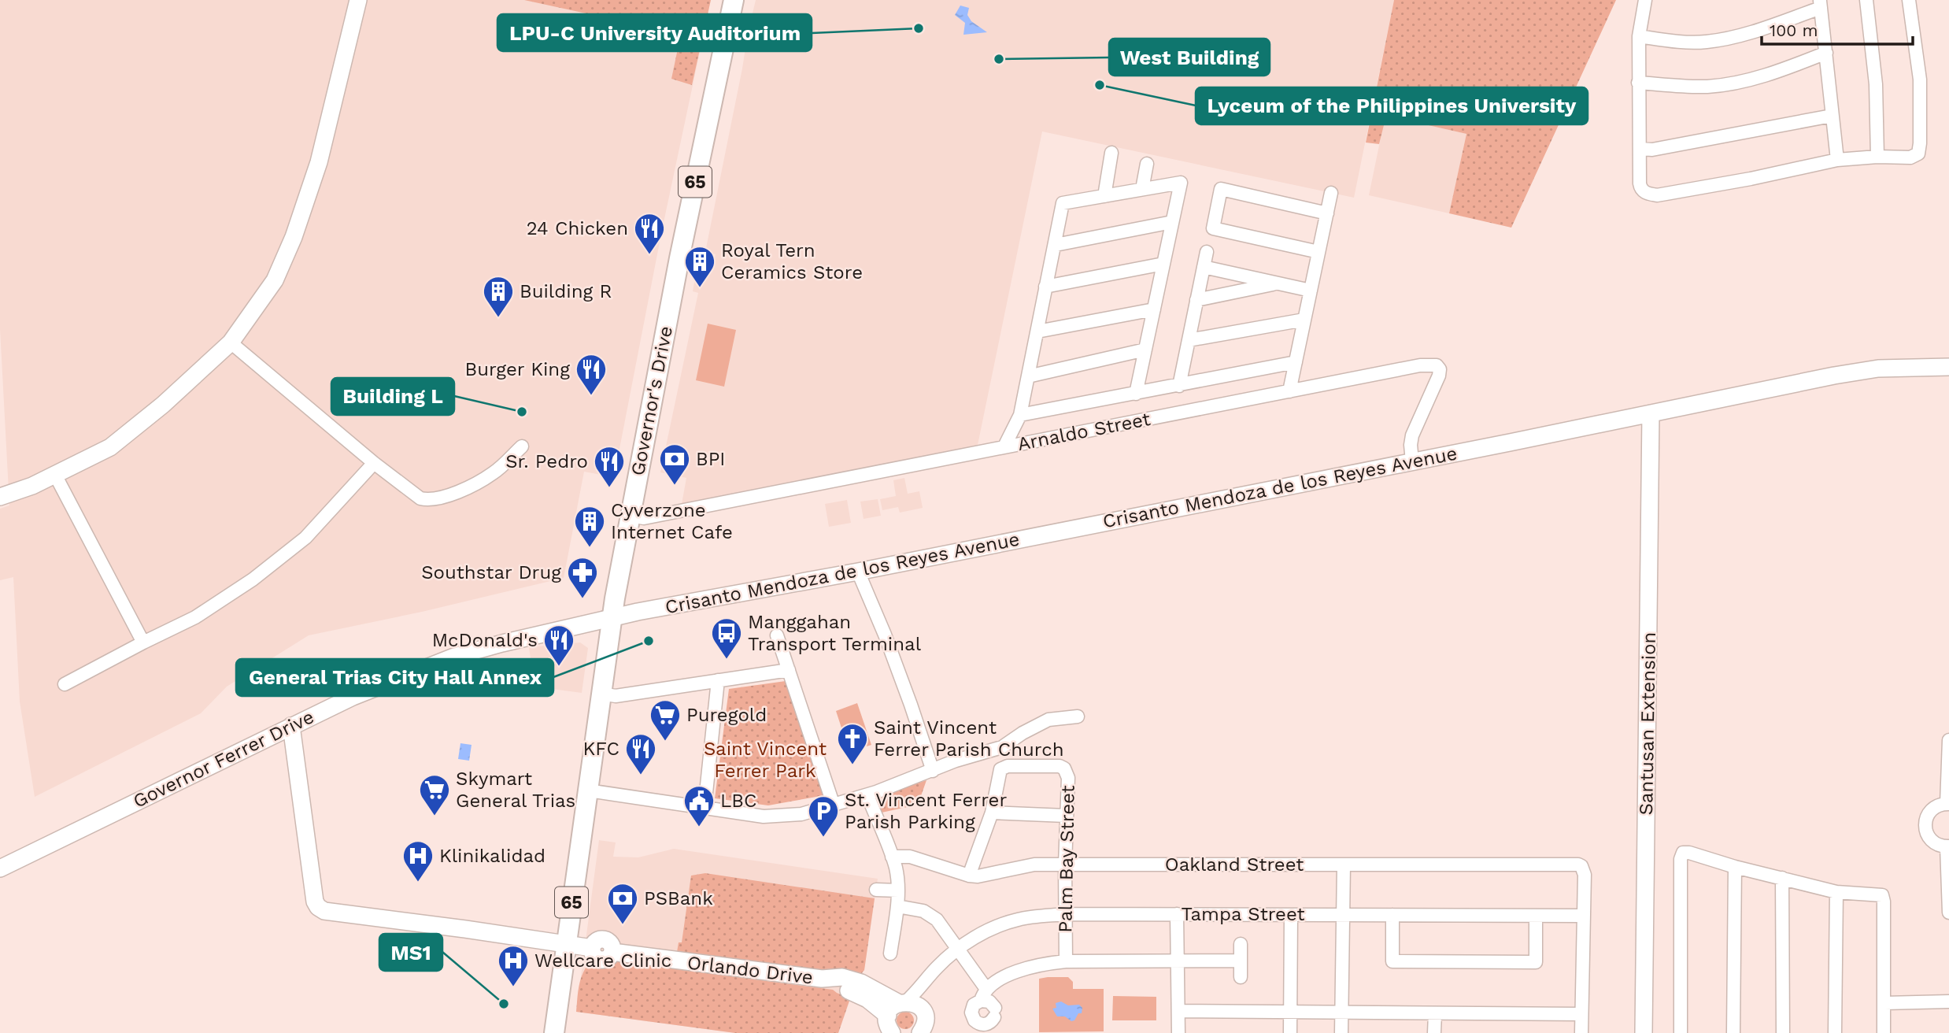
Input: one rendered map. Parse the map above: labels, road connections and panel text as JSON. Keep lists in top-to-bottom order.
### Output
{
  "streets": {
    "main road": ["65", "Governor's Drive"],
    "street": [
      "Arnaldo Street",
      "Crisanto Mendoza de los Reyes Avenue",
      "Santusan Extension",
      "Governor Ferrer Drive",
      "Palm Bay Street",
      "Oakland Street",
      "Tampa Street",
      "Orlando Drive"
    ]
  },
  "crossings": [
    ["Governor's Drive", "Arnaldo Street"],
    ["Governor's Drive", "Crisanto Mendoza de los Reyes Avenue"],
    ["Governor's Drive", "Governor Ferrer Drive"],
    ["Governor's Drive", "Orlando Drive"],
    ["Arnaldo Street", "Crisanto Mendoza de los Reyes Avenue"],
    ["Crisanto Mendoza de los Reyes Avenue", "Santusan Extension"],
    ["Crisanto Mendoza de los Reyes Avenue", "Governor Ferrer Drive"],
    ["Palm Bay Street", "Oakland Street"],
    ["Palm Bay Street", "Tampa Street"],
    ["Oakland Street", "Tampa Street"],
    ["Tampa Street", "Orlando Drive"]
  ],
  "parks": ["Saint Vincent Ferrer Park"],
  "places": {
    "other": [
      "LPU-C University Auditorium",
      "West Building",
      "Lyceum of the Philippines University",
      "Building L",
      "General Trias City Hall Annex",
      "MS1"
    ],
    "restaurant": [
      "24 Chicken",
      "Burger King",
      "Sr. Pedro",
      "McDonald's",
      "KFC"
    ],
    "building": ["Royal Tern Ceramics Store", "Building R", "Cyverzone Internet Cafe"],
    "bank": ["BPI", "PSBank"],
    "pharmacy": ["Southstar Drug"],
    "bus stop": ["Manggahan Transport Terminal"],
    "supermarket": ["Puregold", "Skymart General Trias"],
    "church": ["Saint Vincent Ferrer Parish Church"],
    "public building": ["LBC"],
    "parking": ["St. Vincent Ferrer Parish Parking"],
    "hospital": ["Klinikalidad", "Wellcare Clinic"]
  },
  "scale_bar": "100 m"
}
